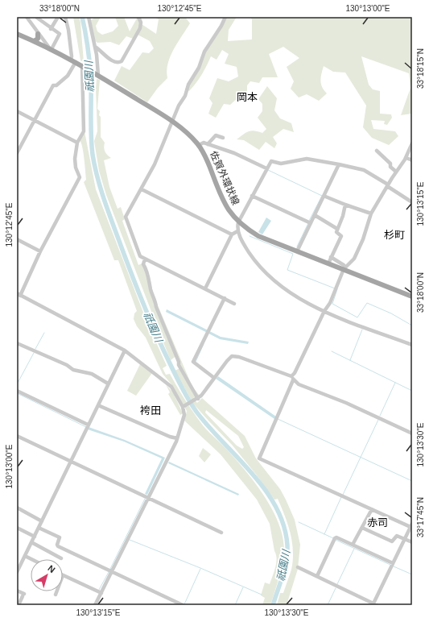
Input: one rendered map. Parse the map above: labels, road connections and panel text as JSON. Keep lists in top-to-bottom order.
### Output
{
  "streets": {
    "main road": ["佐賀外環状線"]
  },
  "districts": [
    "岡本",
    "杉町",
    "袴田",
    "赤司"
  ],
  "water": ["祇園川"],
  "north": "top right",
  "coordinates": [
    "33°18'00\"N",
    "130°12'45\"E",
    "130°13'00\"E",
    "33°18'15\"N",
    "130°13'15\"E",
    "130°13'30\"E",
    "33°17'45\"N"
  ]
}
